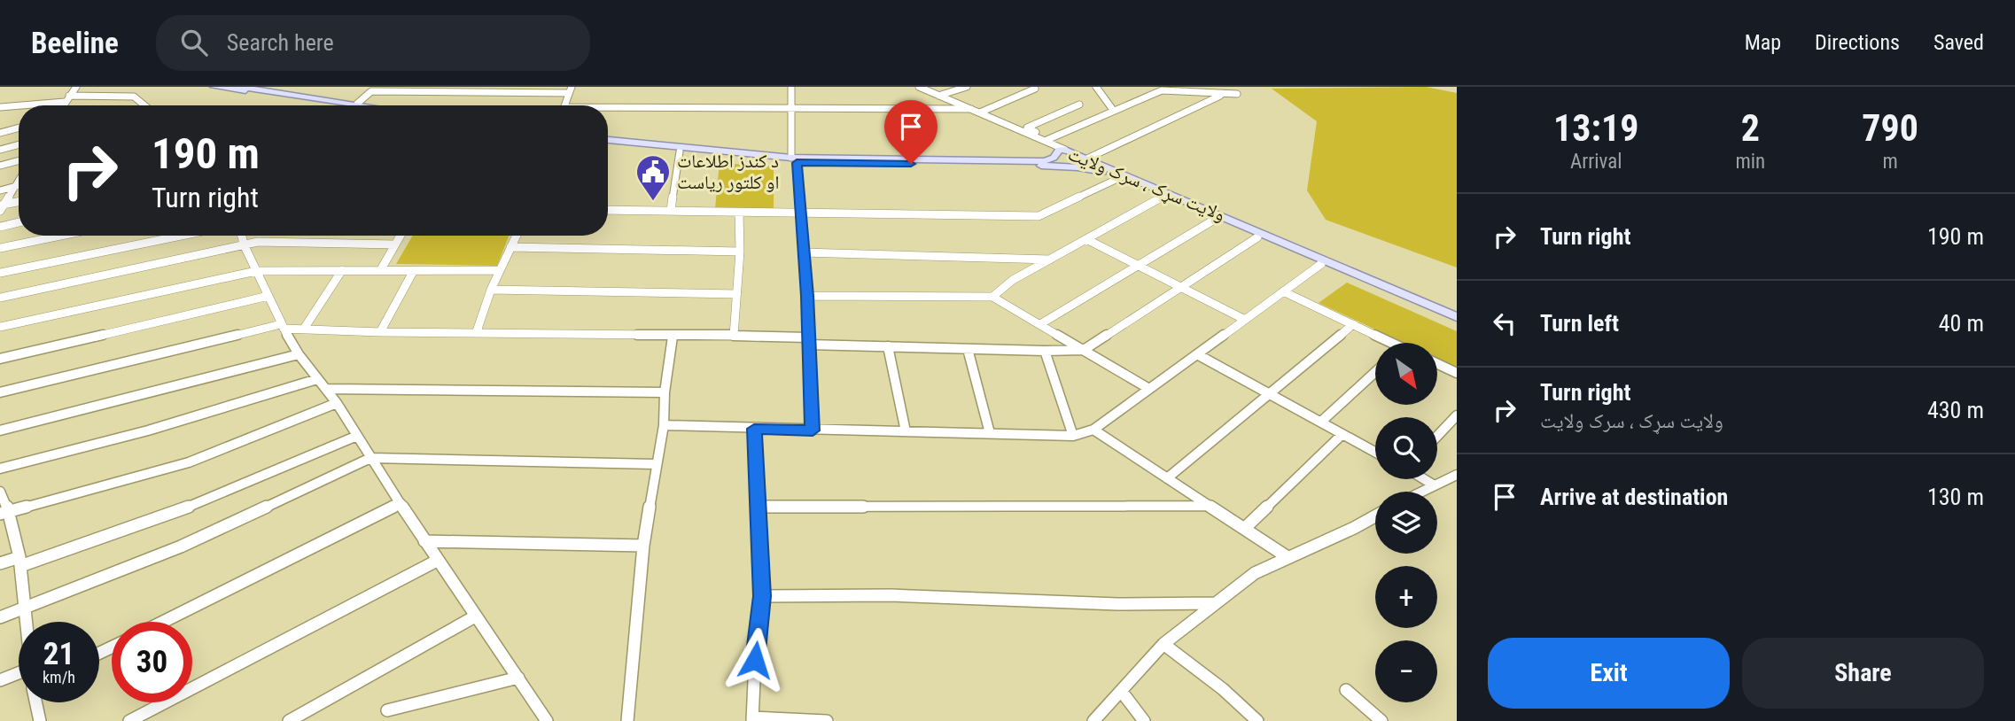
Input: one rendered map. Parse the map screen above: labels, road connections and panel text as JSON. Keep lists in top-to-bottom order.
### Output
{
  "streets": {
    "main road": ["ولایت سړک ، سرک ولایت"]
  },
  "places": {
    "public building": ["د کندز اطلاعات او کلتور ریاست"]
  },
  "north": "bottom right",
  "page": {
    "header": "Beeline",
    "search": "Search here",
    "nav": ["Map", "Directions", "Saved"],
    "eta": [
      "13:19",
      "Arrival",
      "2",
      "min",
      "790",
      "m"
    ],
    "turn": ["190 m", "Turn right"],
    "list": [
      {
        "name": "Turn right",
        "value": "190 m"
      },
      {
        "name": "Turn left",
        "value": "40 m"
      },
      {
        "name": "Turn right",
        "note": "ولایت سړک ، سرک ولایت",
        "value": "430 m"
      },
      {
        "name": "Arrive at destination",
        "value": "130 m"
      }
    ],
    "map_buttons": ["+", "−"],
    "speed": "21 km/h",
    "limit": "30",
    "buttons": ["Exit", "Share"]
  }
}
